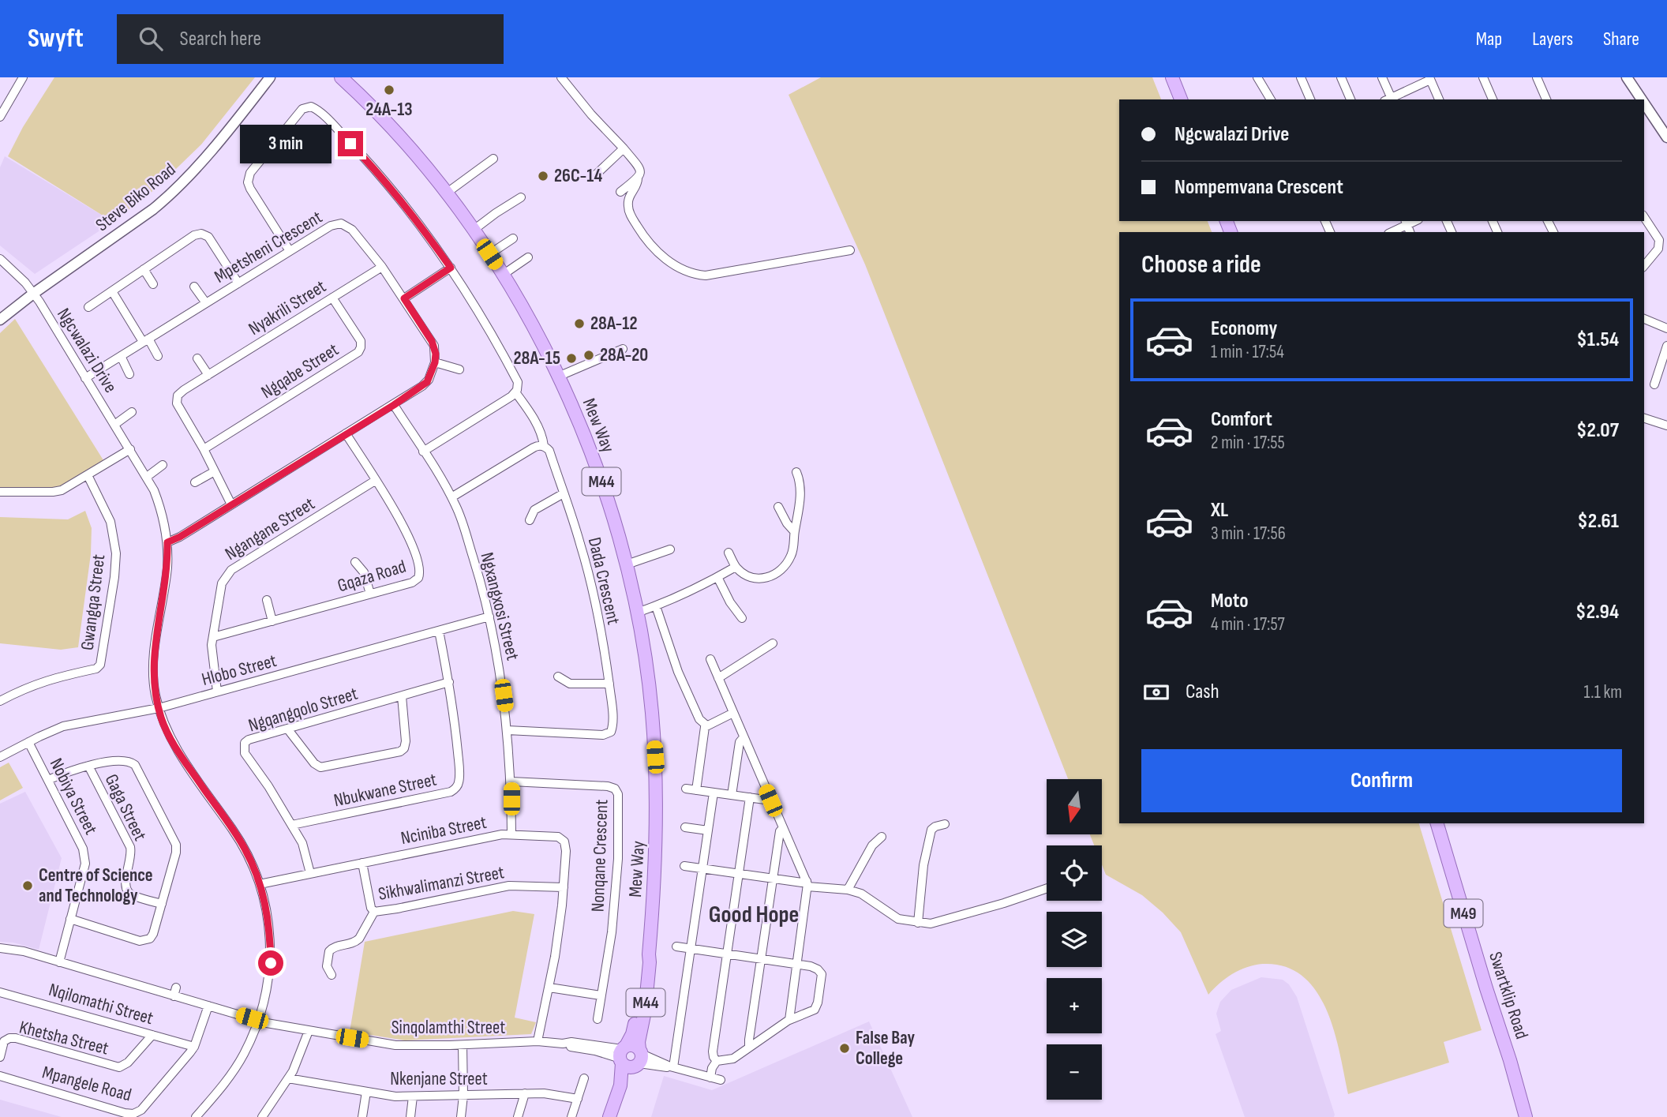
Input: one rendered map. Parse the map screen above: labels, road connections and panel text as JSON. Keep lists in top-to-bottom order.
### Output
{
  "streets": {
    "main road": [
      "Mew Way",
      "M44",
      "M49",
      "Swartklip Road"
    ],
    "street": [
      "Steve Biko Road",
      "Mpetsheni Crescent",
      "Nyakrili Street",
      "Ngcwalazi Drive",
      "Ngqabe Street",
      "Ngangane Street",
      "Gqaza Road",
      "Dada Crescent",
      "Gwangqa Street",
      "Ngxangxosi Street",
      "Hlobo Street",
      "Ngqangqolo Street",
      "Nbukwane Street",
      "Nobiya Street",
      "Gaga Street",
      "Nciniba Street",
      "Nonqane Crescent",
      "Sikhwalimanzi Street",
      "Nqilomathi Street",
      "Sinqolamthi Street",
      "Khetsha Street",
      "Nkenjane Street",
      "Mpangele Road"
    ]
  },
  "crossings": [
    ["Steve Biko Road", "Ngcwalazi Drive"],
    ["Mpetsheni Crescent", "Nyakrili Street"],
    ["Mpetsheni Crescent", "Ngcwalazi Drive"],
    ["Nyakrili Street", "Ngqabe Street"],
    ["Ngcwalazi Drive", "Hlobo Street"],
    ["Ngcwalazi Drive", "Nciniba Street"],
    ["Ngcwalazi Drive", "Sinqolamthi Street"],
    ["Mew Way", "Sinqolamthi Street"],
    ["Ngangane Street", "Gqaza Road"],
    ["Ngangane Street", "Hlobo Street"],
    ["Dada Crescent", "Ngxangxosi Street"],
    ["Ngxangxosi Street", "Hlobo Street"],
    ["Ngxangxosi Street", "Nciniba Street"],
    ["Ngxangxosi Street", "Nonqane Crescent"],
    ["Hlobo Street", "Nbukwane Street"],
    ["Hlobo Street", "Nobiya Street"],
    ["Ngqangqolo Street", "Nbukwane Street"],
    ["Ngqangqolo Street", "Nciniba Street"],
    ["Nobiya Street", "Sinqolamthi Street"],
    ["Nciniba Street", "Sikhwalimanzi Street"],
    ["Nciniba Street", "Sinqolamthi Street"],
    ["Nqilomathi Street", "Khetsha Street"],
    ["Nqilomathi Street", "Mpangele Road"],
    ["Sinqolamthi Street", "Mpangele Road"]
  ],
  "districts": ["Good Hope"],
  "places": [
    "24A-13",
    "26C-14",
    "28A-12",
    "28A-20",
    "28A-15",
    "Centre of Science and Technology",
    "False Bay College"
  ],
  "north": "bottom",
  "page": {
    "header": "Swyft",
    "search": "Search here",
    "nav": ["Map", "Layers", "Share"],
    "banner": ["Ngcwalazi Drive", "Nompemvana Crescent"],
    "bubble": "3 min",
    "heading": "Choose a ride",
    "list": [
      {
        "name": "Economy",
        "note": "1 min · 17:54",
        "value": "$1.54"
      },
      {
        "name": "Comfort",
        "note": "2 min · 17:55",
        "value": "$2.07"
      },
      {
        "name": "XL",
        "note": "3 min · 17:56",
        "value": "$2.61"
      },
      {
        "name": "Moto",
        "note": "4 min · 17:57",
        "value": "$2.94"
      }
    ],
    "pay": ["Cash", "1.1 km"],
    "buttons": "Confirm",
    "map_buttons": ["+", "−"]
  }
}
